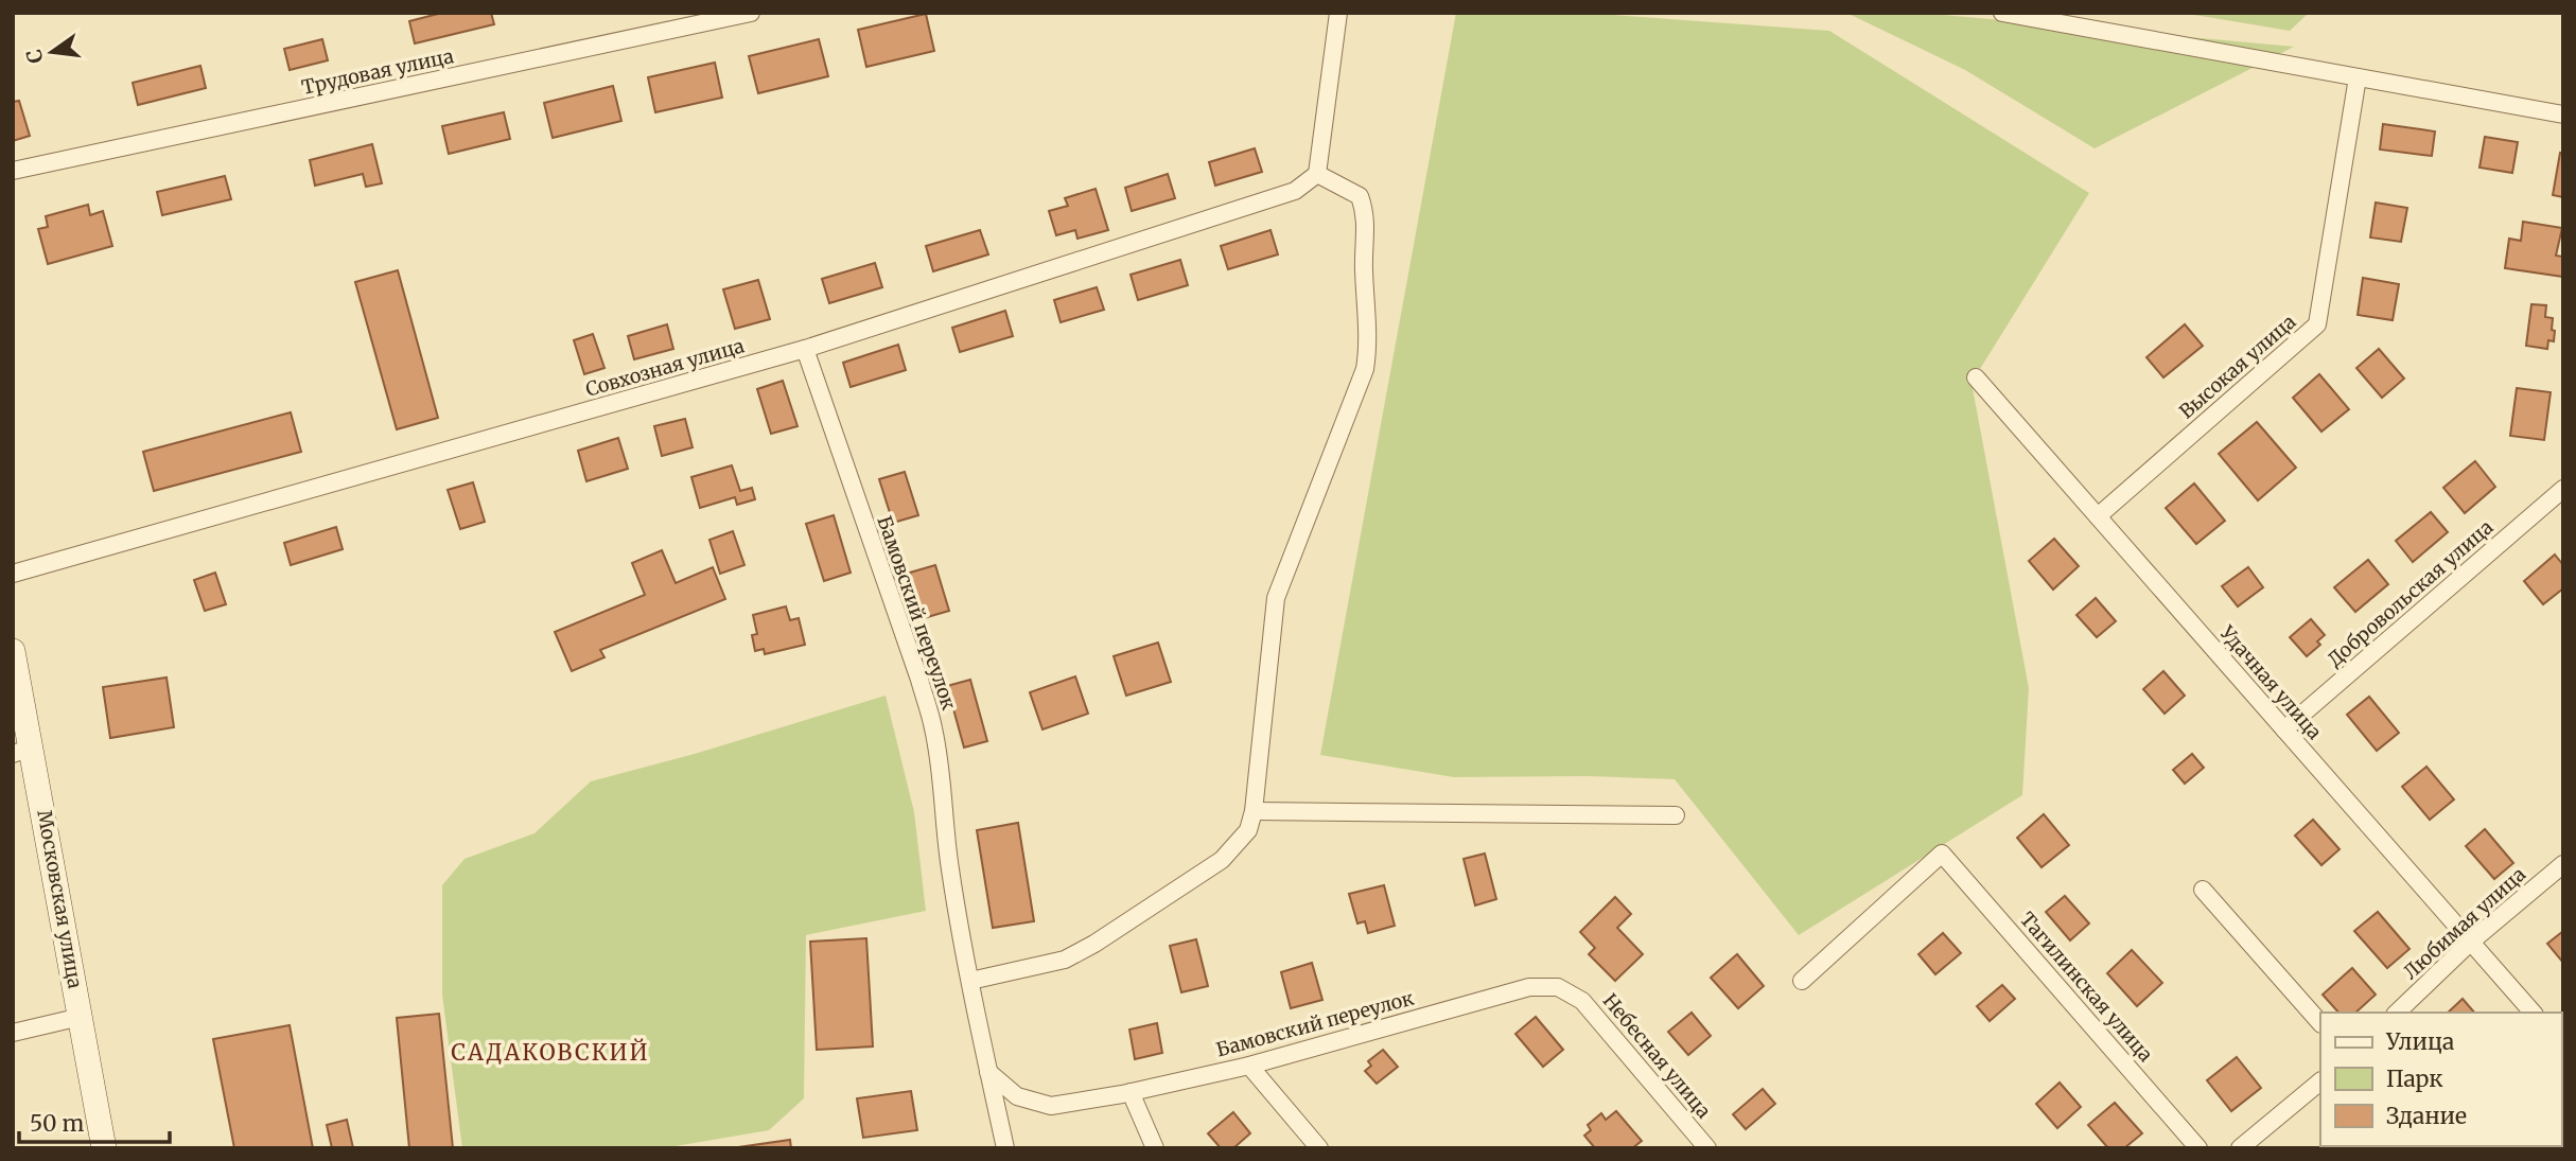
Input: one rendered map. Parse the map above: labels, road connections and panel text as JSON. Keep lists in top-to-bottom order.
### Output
{
  "streets": {
    "main road": ["Московская улица"],
    "street": [
      "Трудовая улица",
      "Высокая улица",
      "Совхозная улица",
      "Добровольская улица",
      "Бамовский переулок",
      "Удачная улица",
      "Любимая улица",
      "Тагилинская улица",
      "Небесная улица"
    ]
  },
  "crossings": [
    ["Высокая улица", "Удачная улица"],
    ["Совхозная улица", "Бамовский переулок"],
    ["Добровольская улица", "Удачная улица"],
    ["Бамовский переулок", "Небесная улица"],
    ["Удачная улица", "Любимая улица"]
  ],
  "districts": ["САДАКОВСКИЙ"],
  "legend": ["Улица", "Парк", "Здание"],
  "scale_bar": "50 m",
  "north": "left"
}
